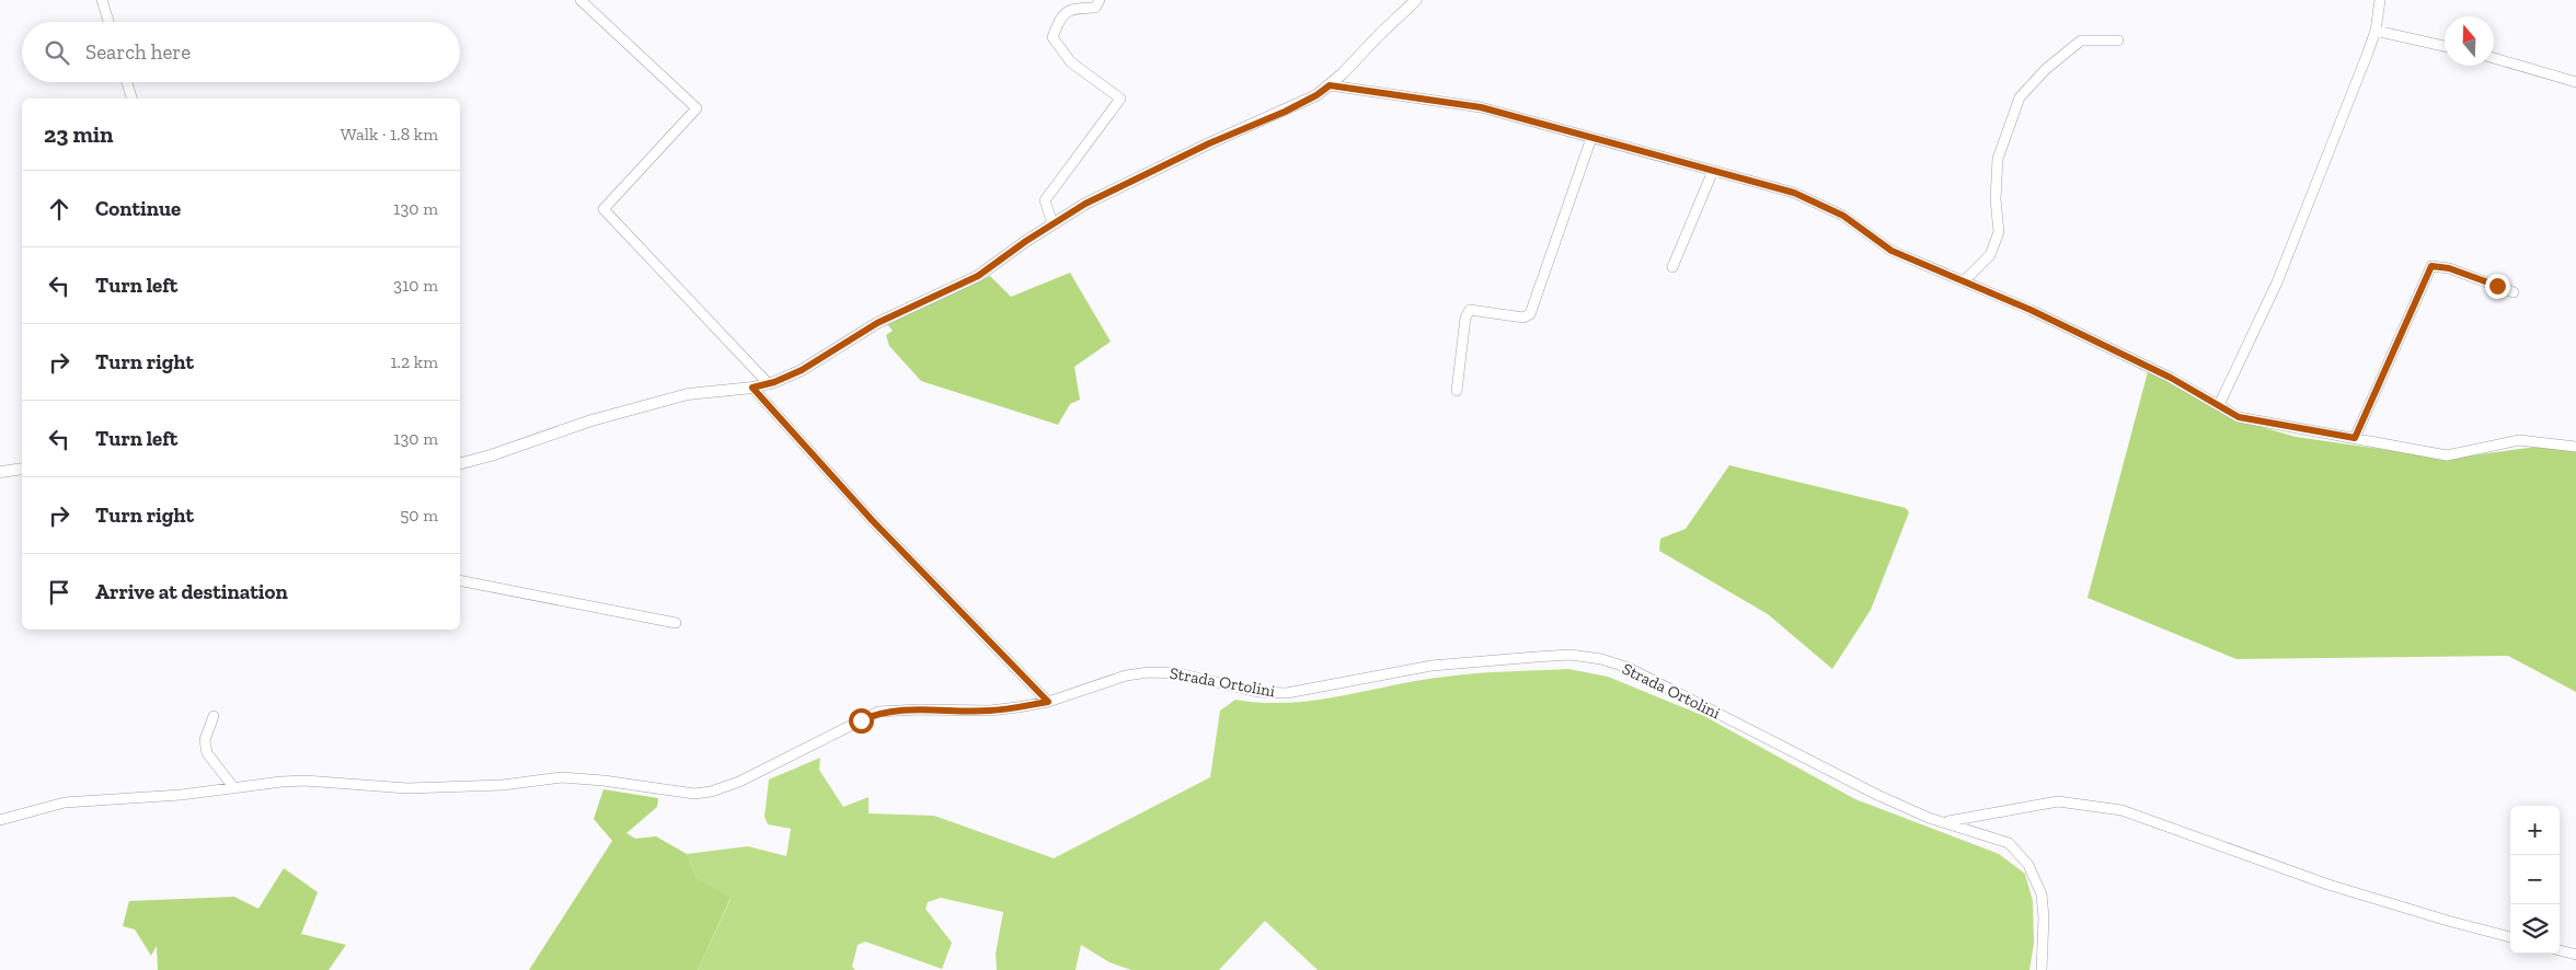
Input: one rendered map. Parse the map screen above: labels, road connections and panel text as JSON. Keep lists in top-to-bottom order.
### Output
{
  "streets": {
    "street": ["Strada Ortolini"]
  },
  "north": "top",
  "page": {
    "search": "Search here",
    "heading": ["23 min", "Walk · 1.8 km"],
    "list": [
      ["Continue", "130 m"],
      ["Turn left", "310 m"],
      ["Turn right", "1.2 km"],
      ["Turn left", "130 m"],
      ["Turn right", "50 m"],
      "Arrive at destination"
    ],
    "map_buttons": ["+", "−"]
  }
}
